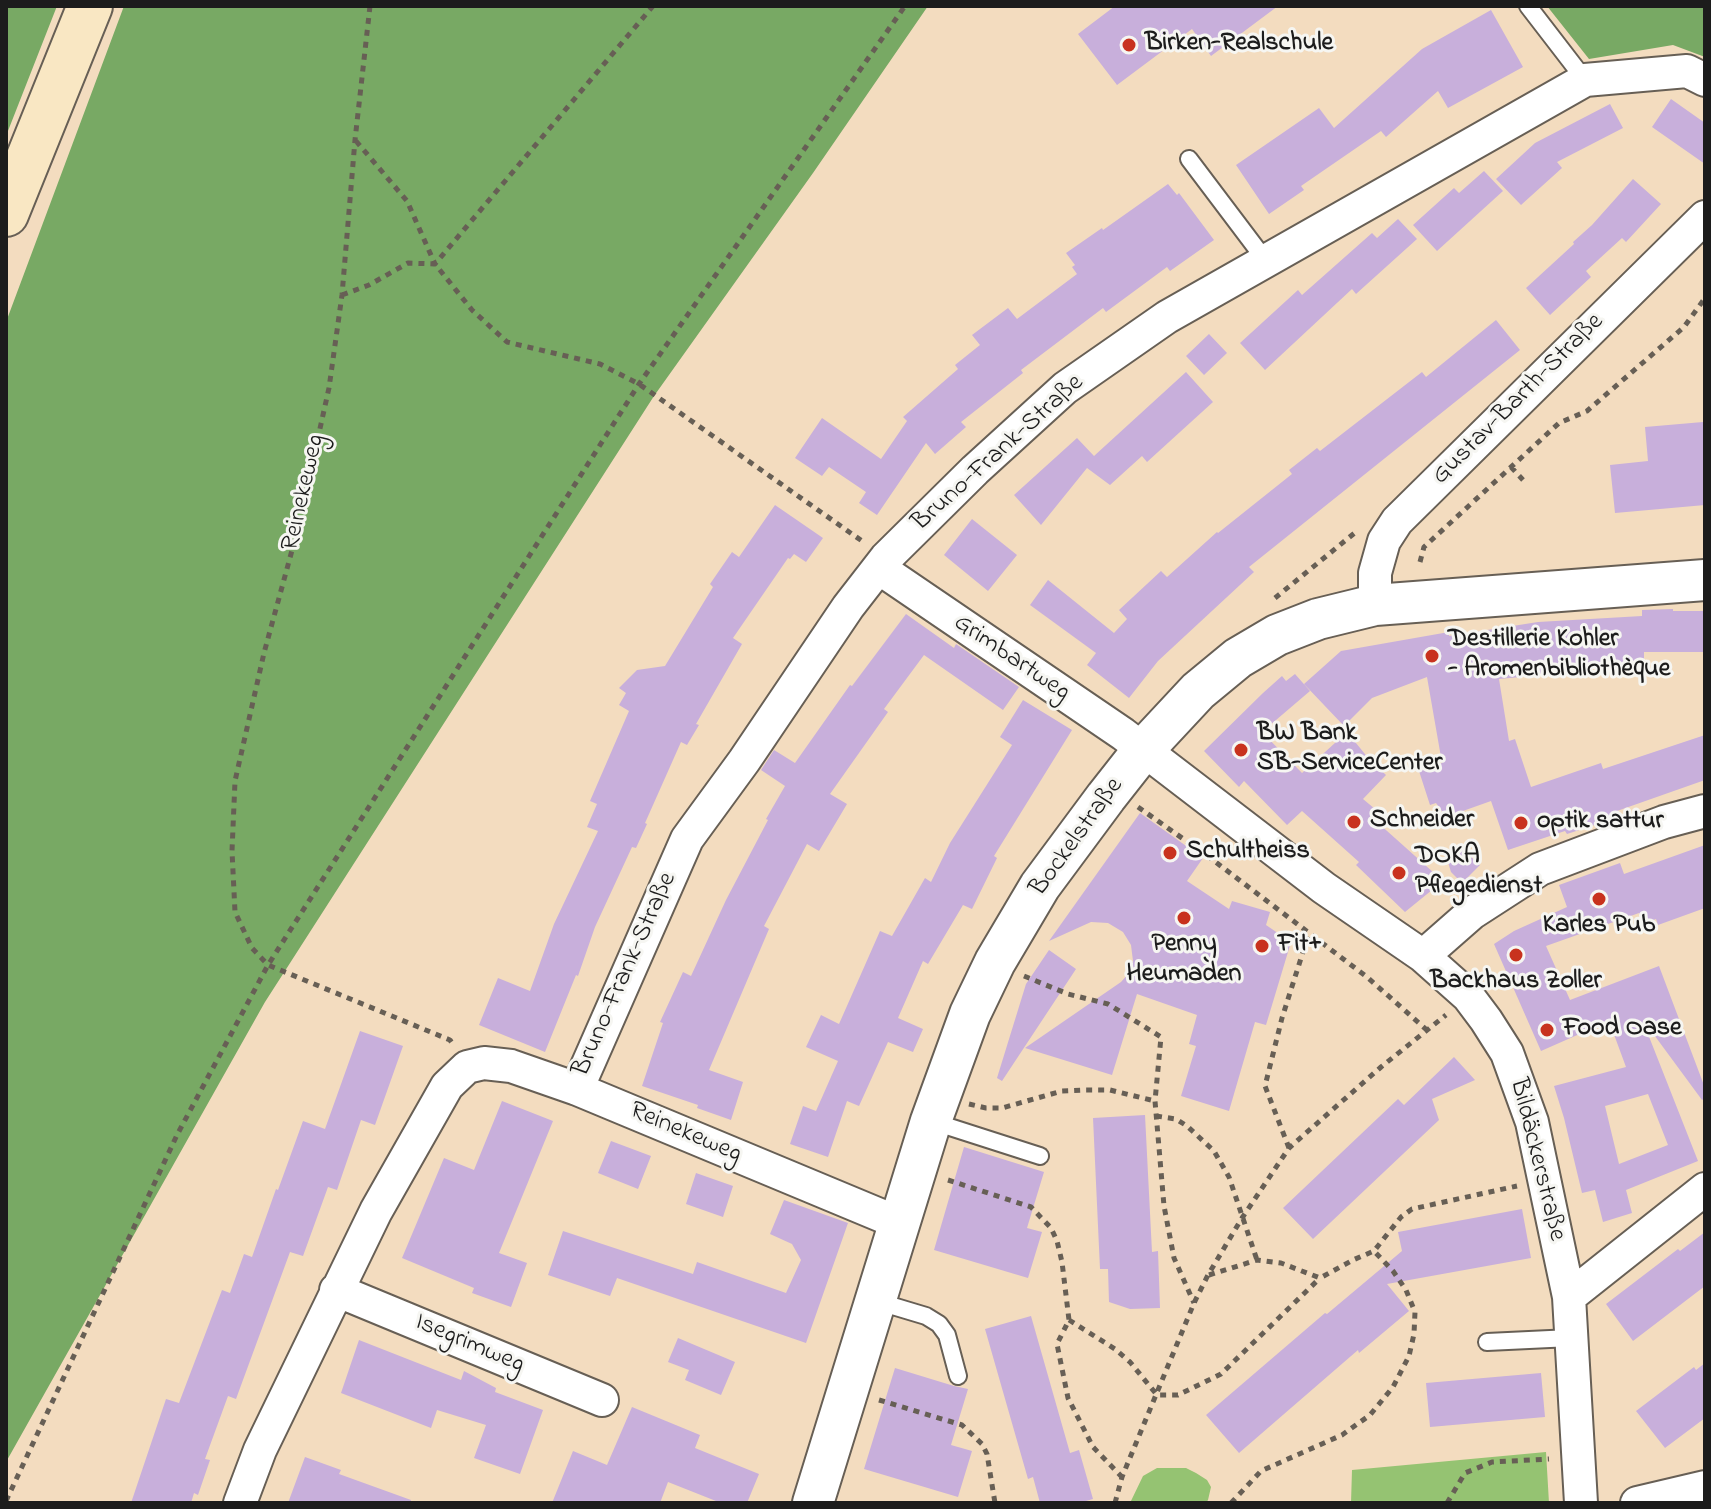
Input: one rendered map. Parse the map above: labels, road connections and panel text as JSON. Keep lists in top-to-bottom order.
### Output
{
  "streets": {
    "street": [
      "Gustav-Barth-Straße",
      "Bruno-Frank-Straße",
      "Reinekeweg",
      "Grimbartweg",
      "Bockelstraße",
      "Bildäckerstraße",
      "Isegrimweg"
    ]
  },
  "crossings": [
    ["Gustav-Barth-Straße", "Bockelstraße"],
    ["Bruno-Frank-Straße", "Reinekeweg"],
    ["Bruno-Frank-Straße", "Grimbartweg"],
    ["Reinekeweg", "Bockelstraße"],
    ["Grimbartweg", "Bockelstraße"],
    ["Grimbartweg", "Bildäckerstraße"],
    ["Bockelstraße", "Bildäckerstraße"]
  ],
  "places": [
    "Birken-Realschule",
    "Destillerie Kohler - Aromenbibliothèque",
    "BW Bank SB-ServiceCenter",
    "Schneider",
    "optik sattur",
    "Schultheiss",
    "DOKA Pflegedienst",
    "Karles Pub",
    "Penny Heumaden",
    "Fit+",
    "Backhaus Zoller",
    "Food Oase"
  ]
}
